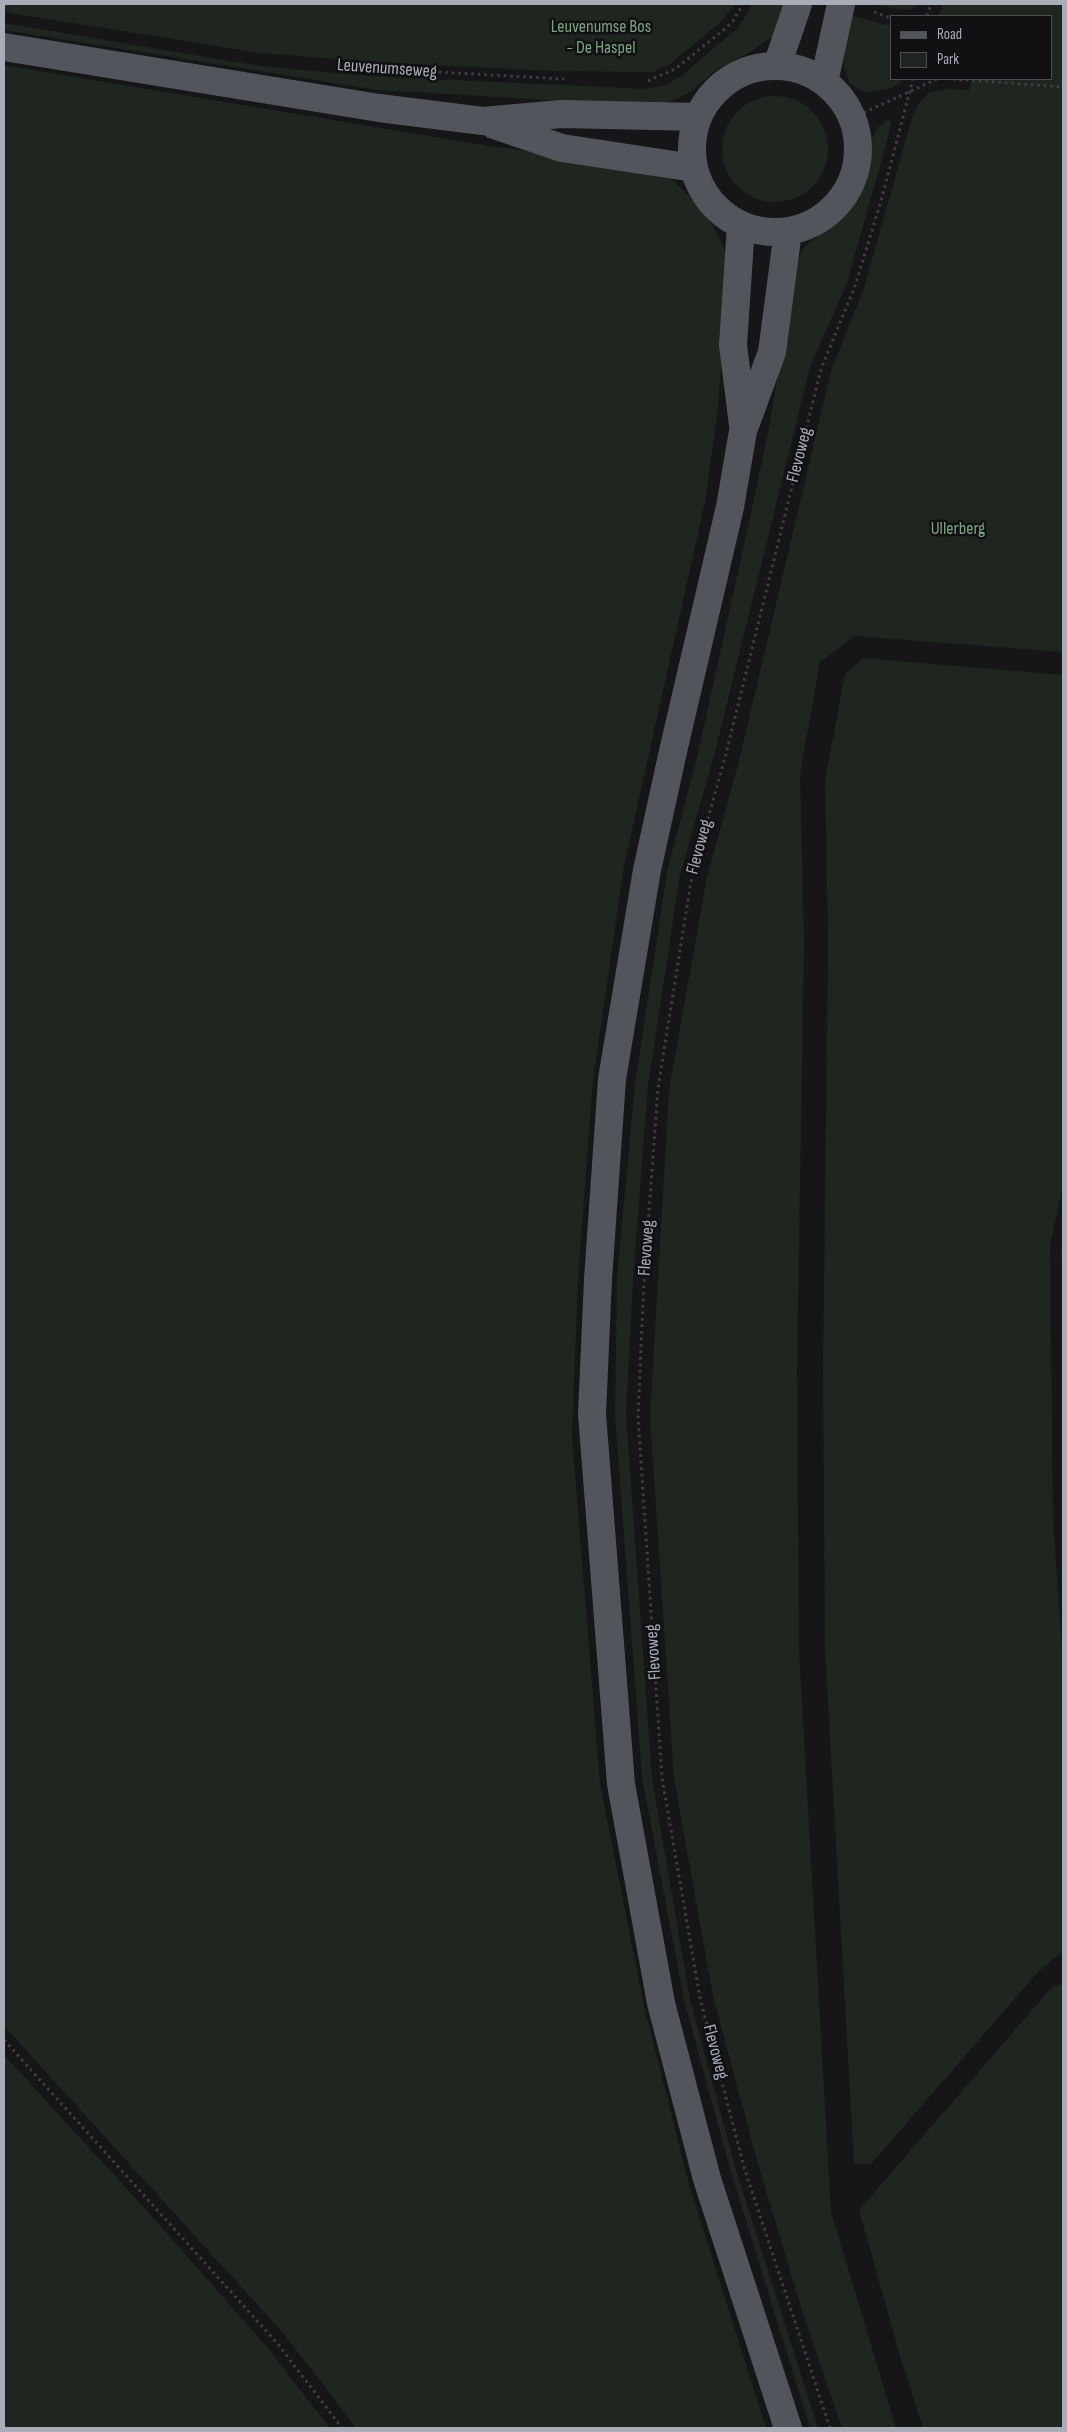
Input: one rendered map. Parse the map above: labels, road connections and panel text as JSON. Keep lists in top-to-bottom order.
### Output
{
  "streets": {
    "main road": ["Leuvenumseweg"],
    "path": ["Flevoweg"]
  },
  "parks": ["Leuvenumse Bos - De Haspel", "Ullerberg"],
  "legend": ["Road", "Park"]
}
